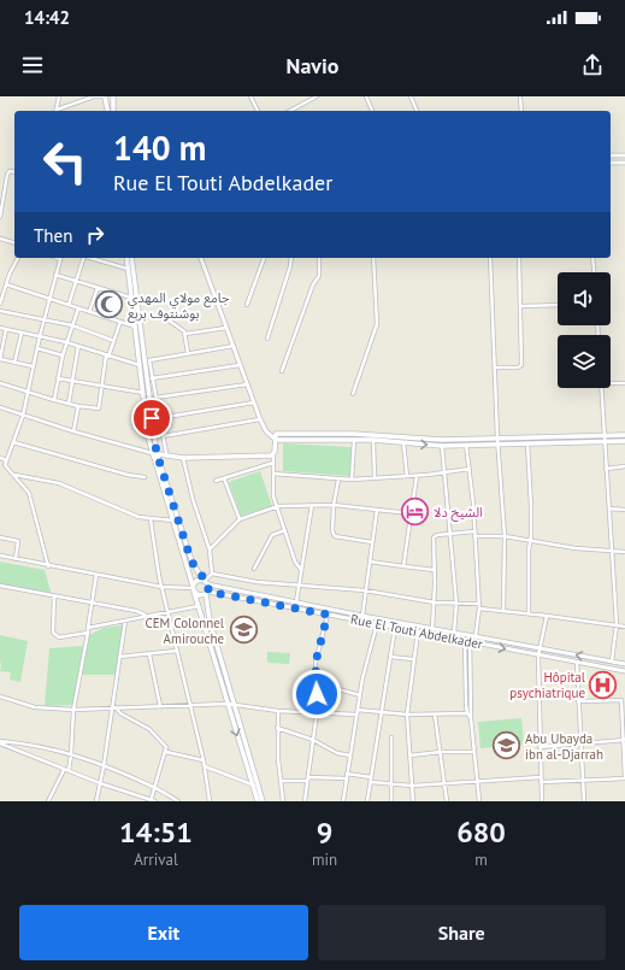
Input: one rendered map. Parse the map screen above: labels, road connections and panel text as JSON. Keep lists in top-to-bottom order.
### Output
{
  "streets": {
    "street": ["Rue El Touti Abdelkader"]
  },
  "places": {
    "mosque": ["جامع مولاي المهدي بوشنتوف بربع"],
    "hotel": ["الشيخ دلا"],
    "school or university": ["CEM Colonnel Amirouche", "Abu Ubayda ibn al-Djarrah"],
    "hospital": ["Hôpital psychiatrique"]
  },
  "page": {
    "status": "14:42",
    "header": "Navio",
    "turn": ["140 m", "Rue El Touti Abdelkader"],
    "then": "Then",
    "eta": [
      "14:51",
      "Arrival",
      "9",
      "min",
      "680",
      "m"
    ],
    "buttons": ["Exit", "Share"]
  }
}
